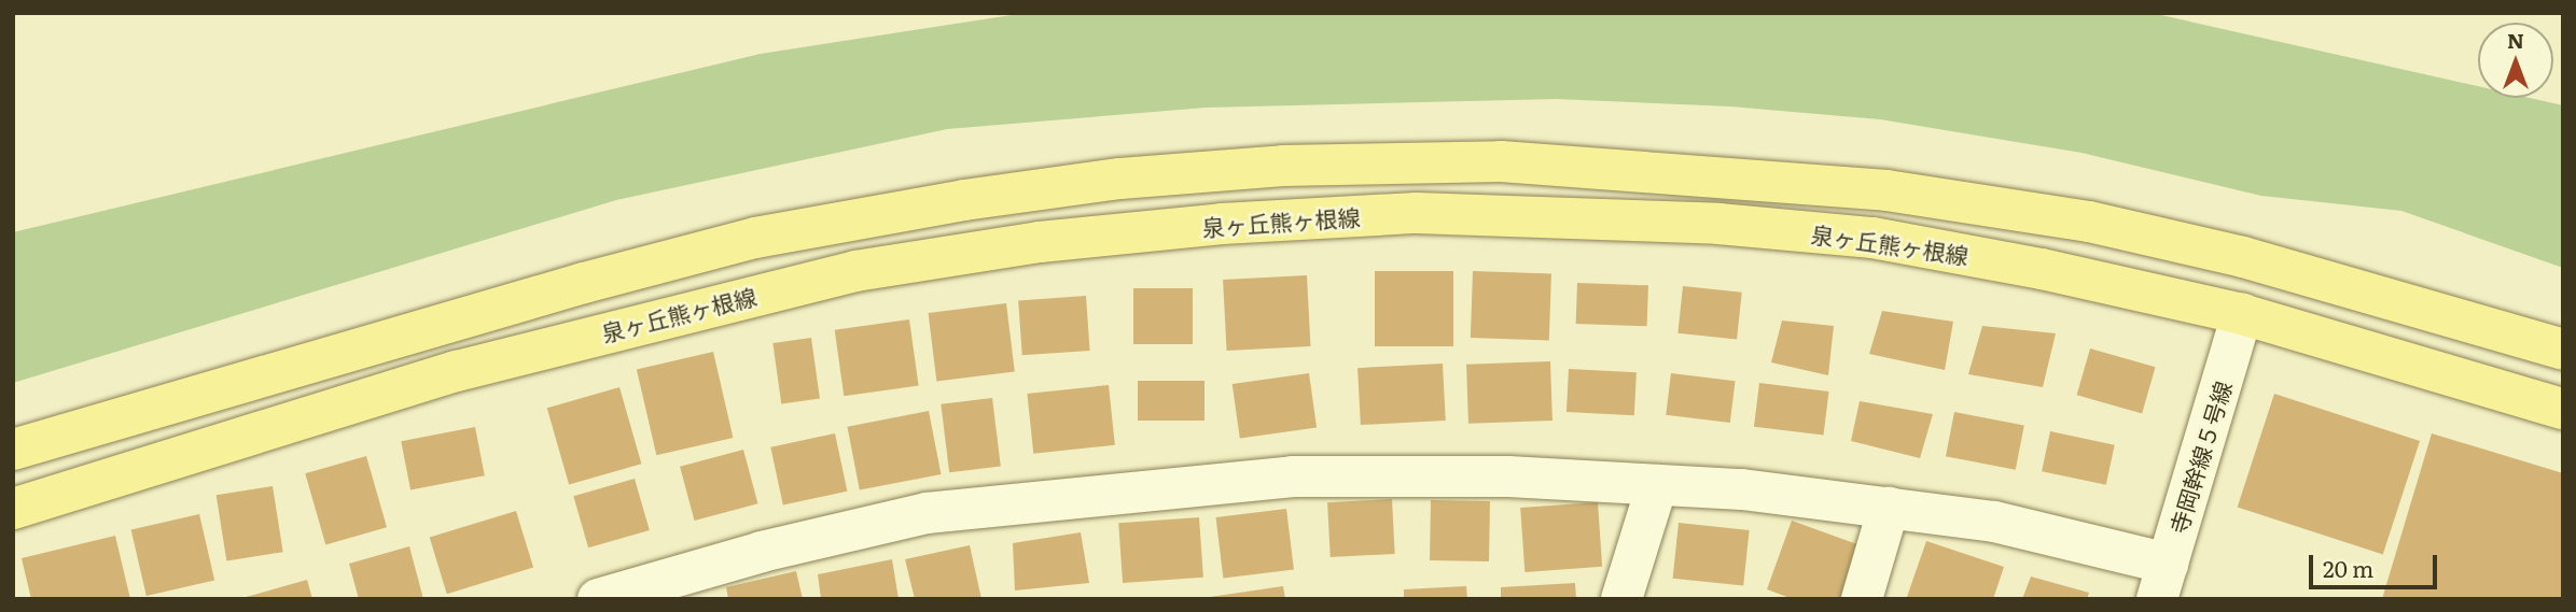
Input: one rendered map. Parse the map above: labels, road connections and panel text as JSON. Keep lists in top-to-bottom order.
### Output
{
  "streets": {
    "main road": ["泉ヶ丘熊ヶ根線"],
    "street": ["寺岡幹線５号線"]
  },
  "crossings": [
    ["泉ヶ丘熊ヶ根線", "寺岡幹線５号線"]
  ],
  "scale_bar": "20 m",
  "north": "top"
}
